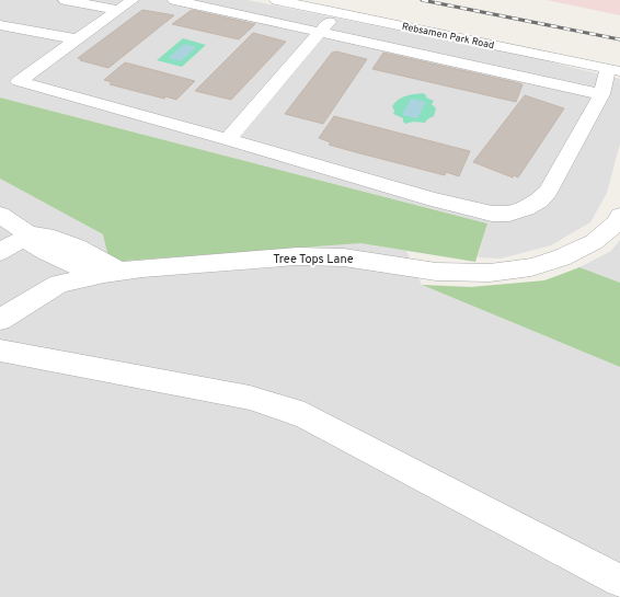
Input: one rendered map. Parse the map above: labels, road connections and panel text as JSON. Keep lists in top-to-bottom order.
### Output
{
  "streets": {
    "street": ["Rebsamen Park Road", "Tree Tops Lane"]
  }
}
